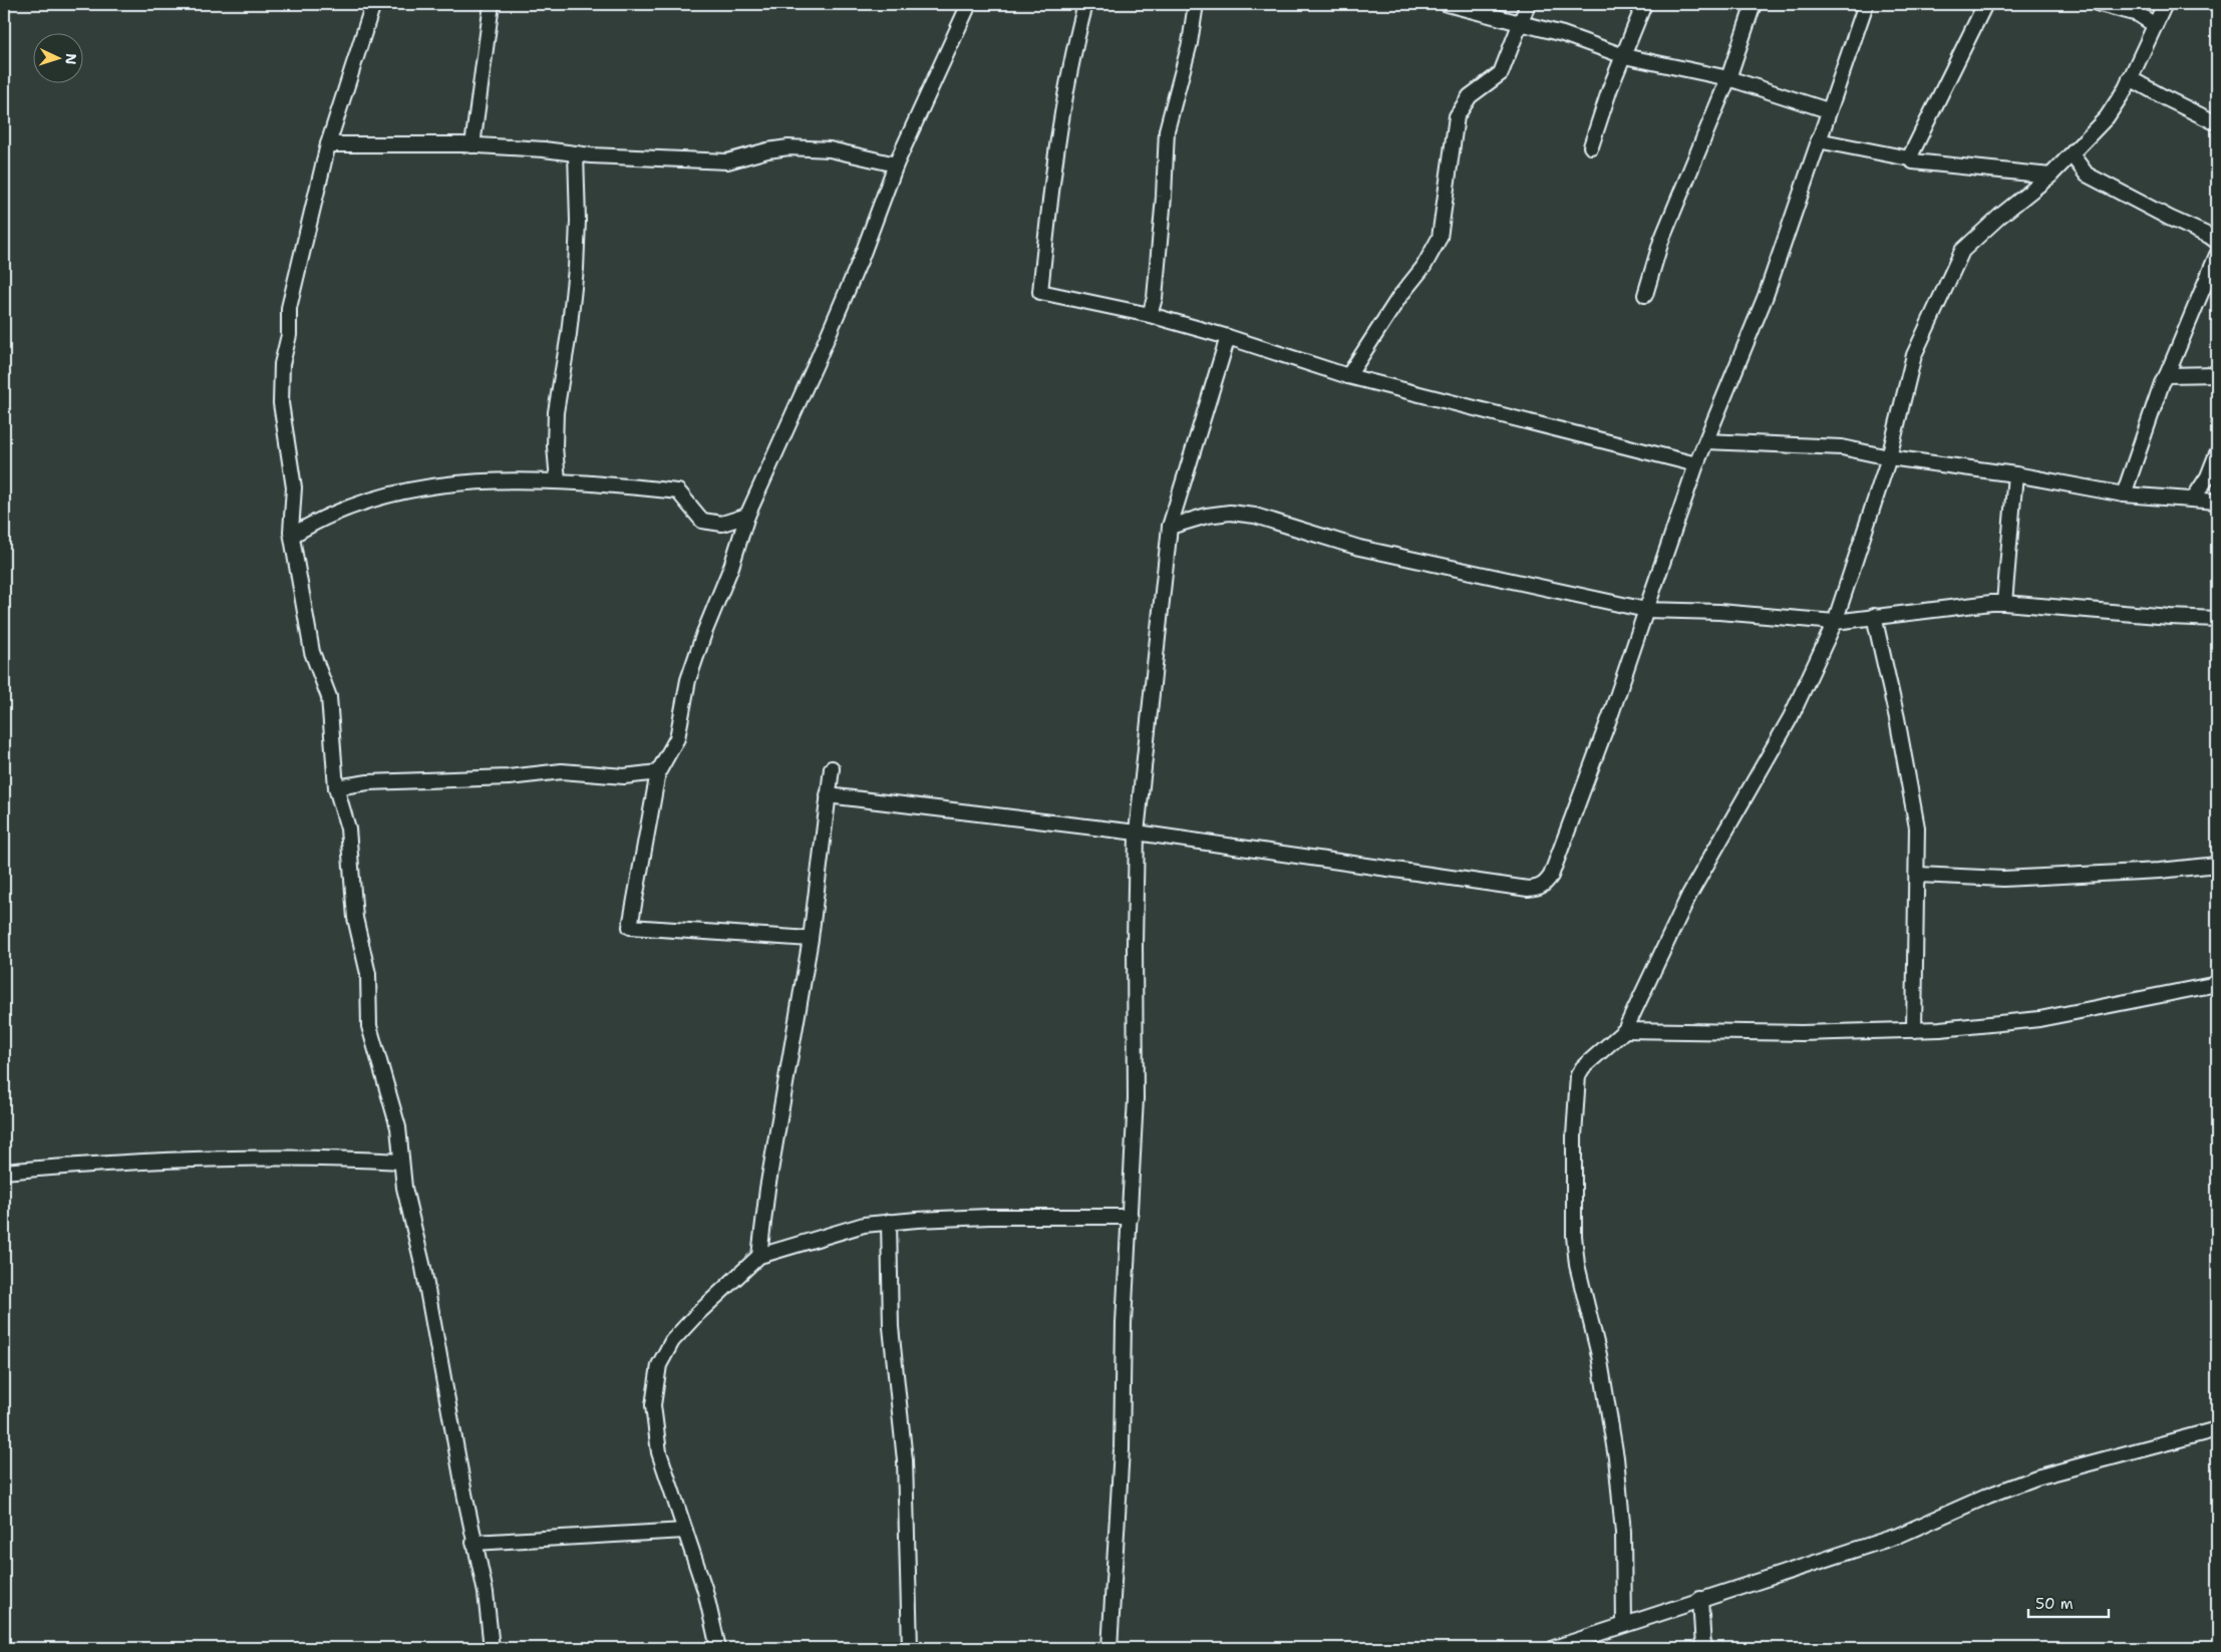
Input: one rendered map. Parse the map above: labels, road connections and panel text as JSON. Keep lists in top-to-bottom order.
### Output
{
  "scale_bar": "50 m",
  "north": "right"
}
